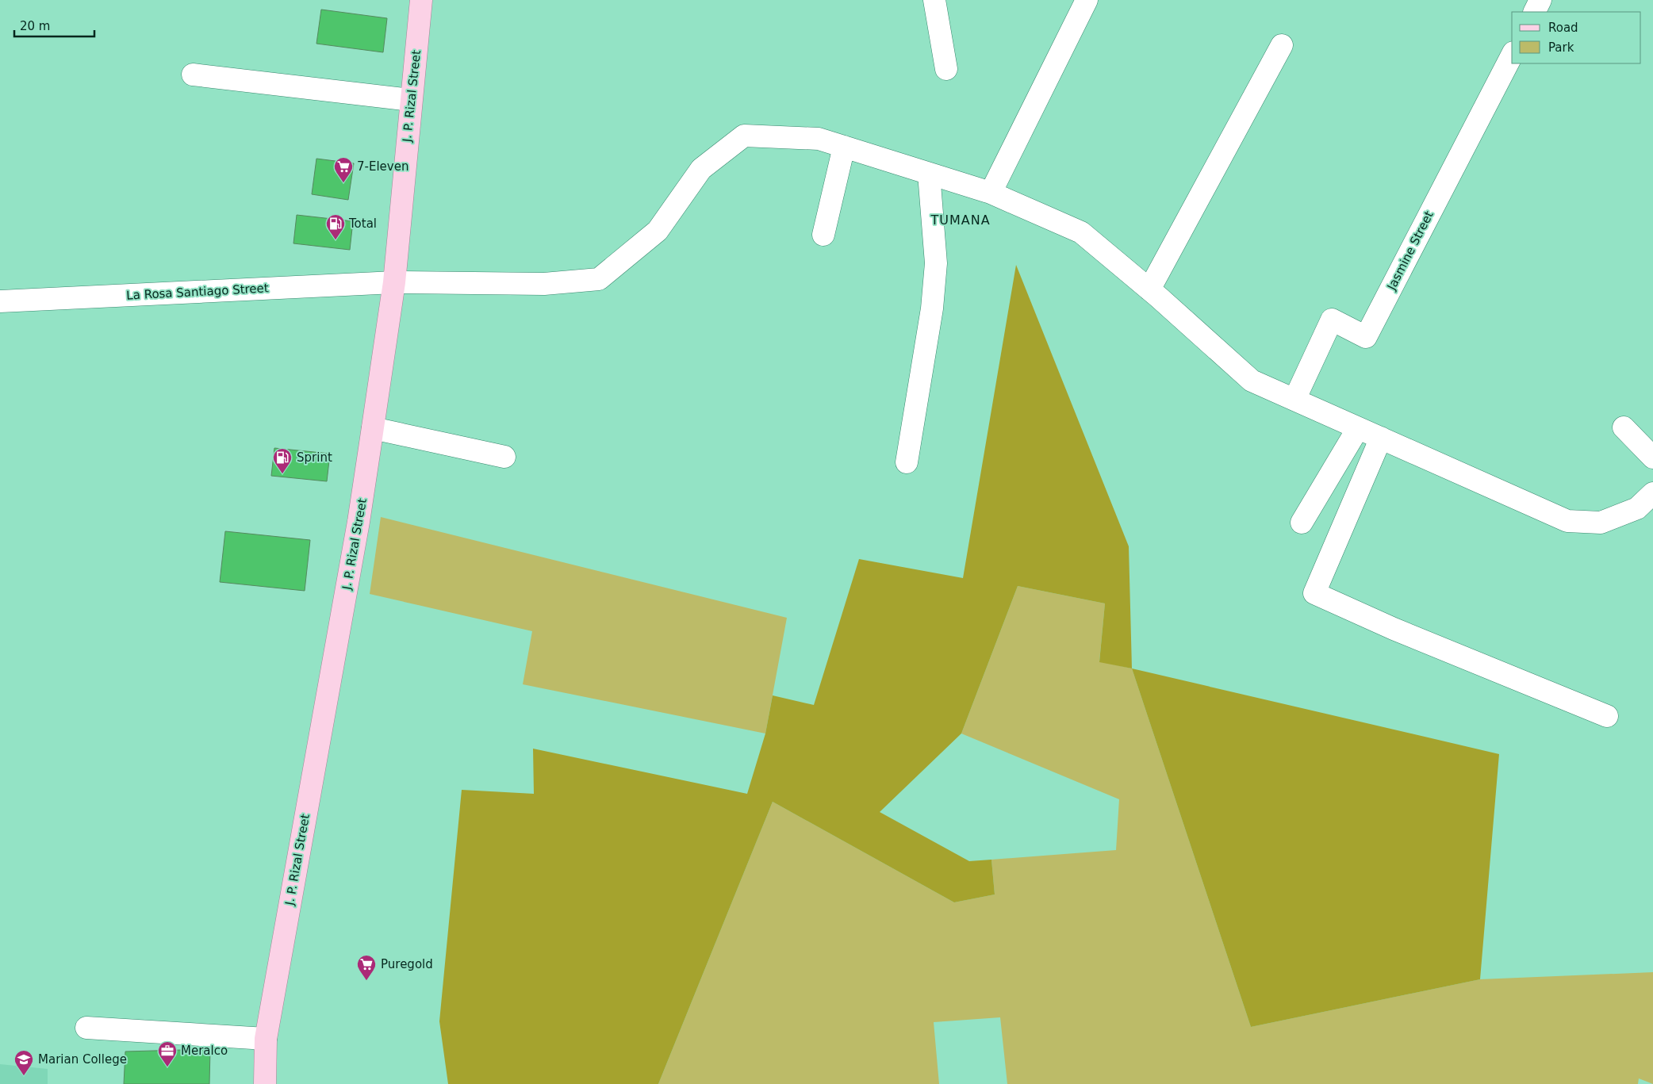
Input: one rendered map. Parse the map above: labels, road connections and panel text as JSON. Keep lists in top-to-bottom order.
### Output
{
  "streets": {
    "main road": ["J. P. Rizal Street"],
    "street": ["Jasmine Street", "La Rosa Santiago Street"]
  },
  "crossings": [
    ["J. P. Rizal Street", "La Rosa Santiago Street"],
    ["Jasmine Street", "La Rosa Santiago Street"]
  ],
  "districts": ["TUMANA"],
  "places": {
    "supermarket": ["7-Eleven", "Puregold"],
    "fuel station": ["Total", "Sprint"],
    "office": ["Meralco"],
    "school or university": ["Marian College"]
  },
  "legend": ["Road", "Park"],
  "scale_bar": "20 m"
}
